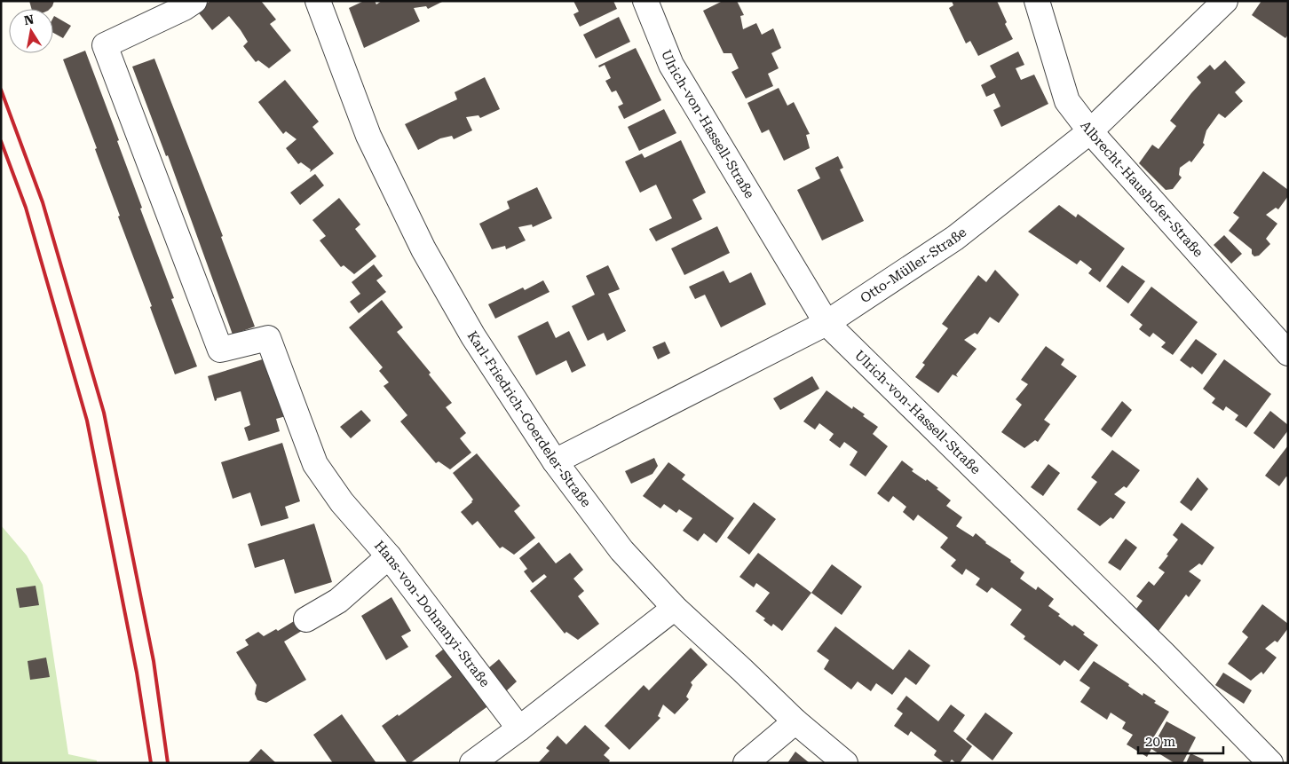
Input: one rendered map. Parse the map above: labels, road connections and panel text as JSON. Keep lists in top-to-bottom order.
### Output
{
  "streets": {
    "street": [
      "Ulrich-von-Hassell-Straße",
      "Albrecht-Haushofer-Straße",
      "Otto-Müller-Straße",
      "Karl-Friedrich-Goerdeler-Straße",
      "Hans-von-Dohnanyi-Straße"
    ]
  },
  "crossings": [
    ["Ulrich-von-Hassell-Straße", "Otto-Müller-Straße"],
    ["Albrecht-Haushofer-Straße", "Otto-Müller-Straße"],
    ["Otto-Müller-Straße", "Karl-Friedrich-Goerdeler-Straße"]
  ],
  "scale_bar": "20 m",
  "north": "top"
}
